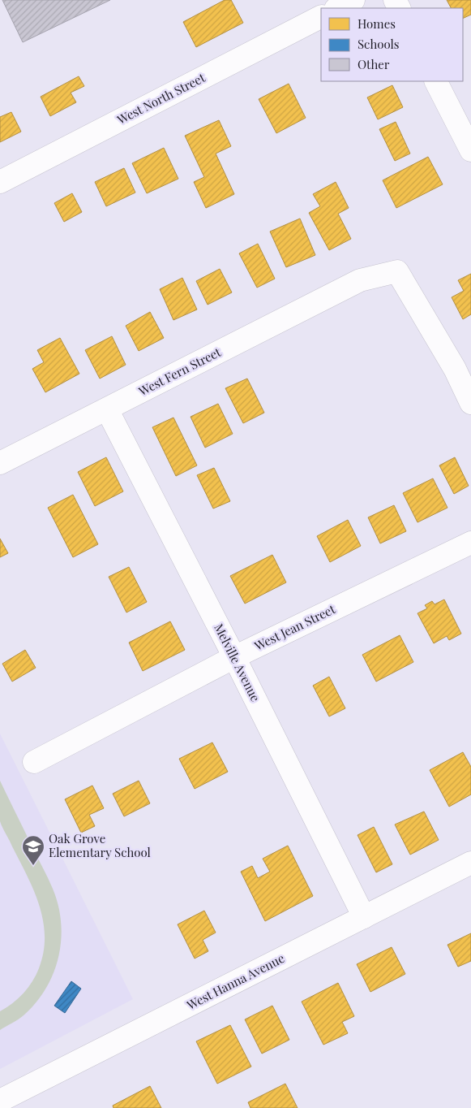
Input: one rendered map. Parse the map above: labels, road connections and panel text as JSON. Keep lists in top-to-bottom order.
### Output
{
  "streets": {
    "street": [
      "West North Street",
      "West Fern Street",
      "West Jean Street",
      "Melville Avenue",
      "West Hanna Avenue"
    ]
  },
  "crossings": [
    ["West Fern Street", "Melville Avenue"],
    ["West Jean Street", "Melville Avenue"],
    ["Melville Avenue", "West Hanna Avenue"]
  ],
  "places": {
    "school or university": ["Oak Grove Elementary School"]
  },
  "legend": ["Homes", "Schools", "Other"]
}
